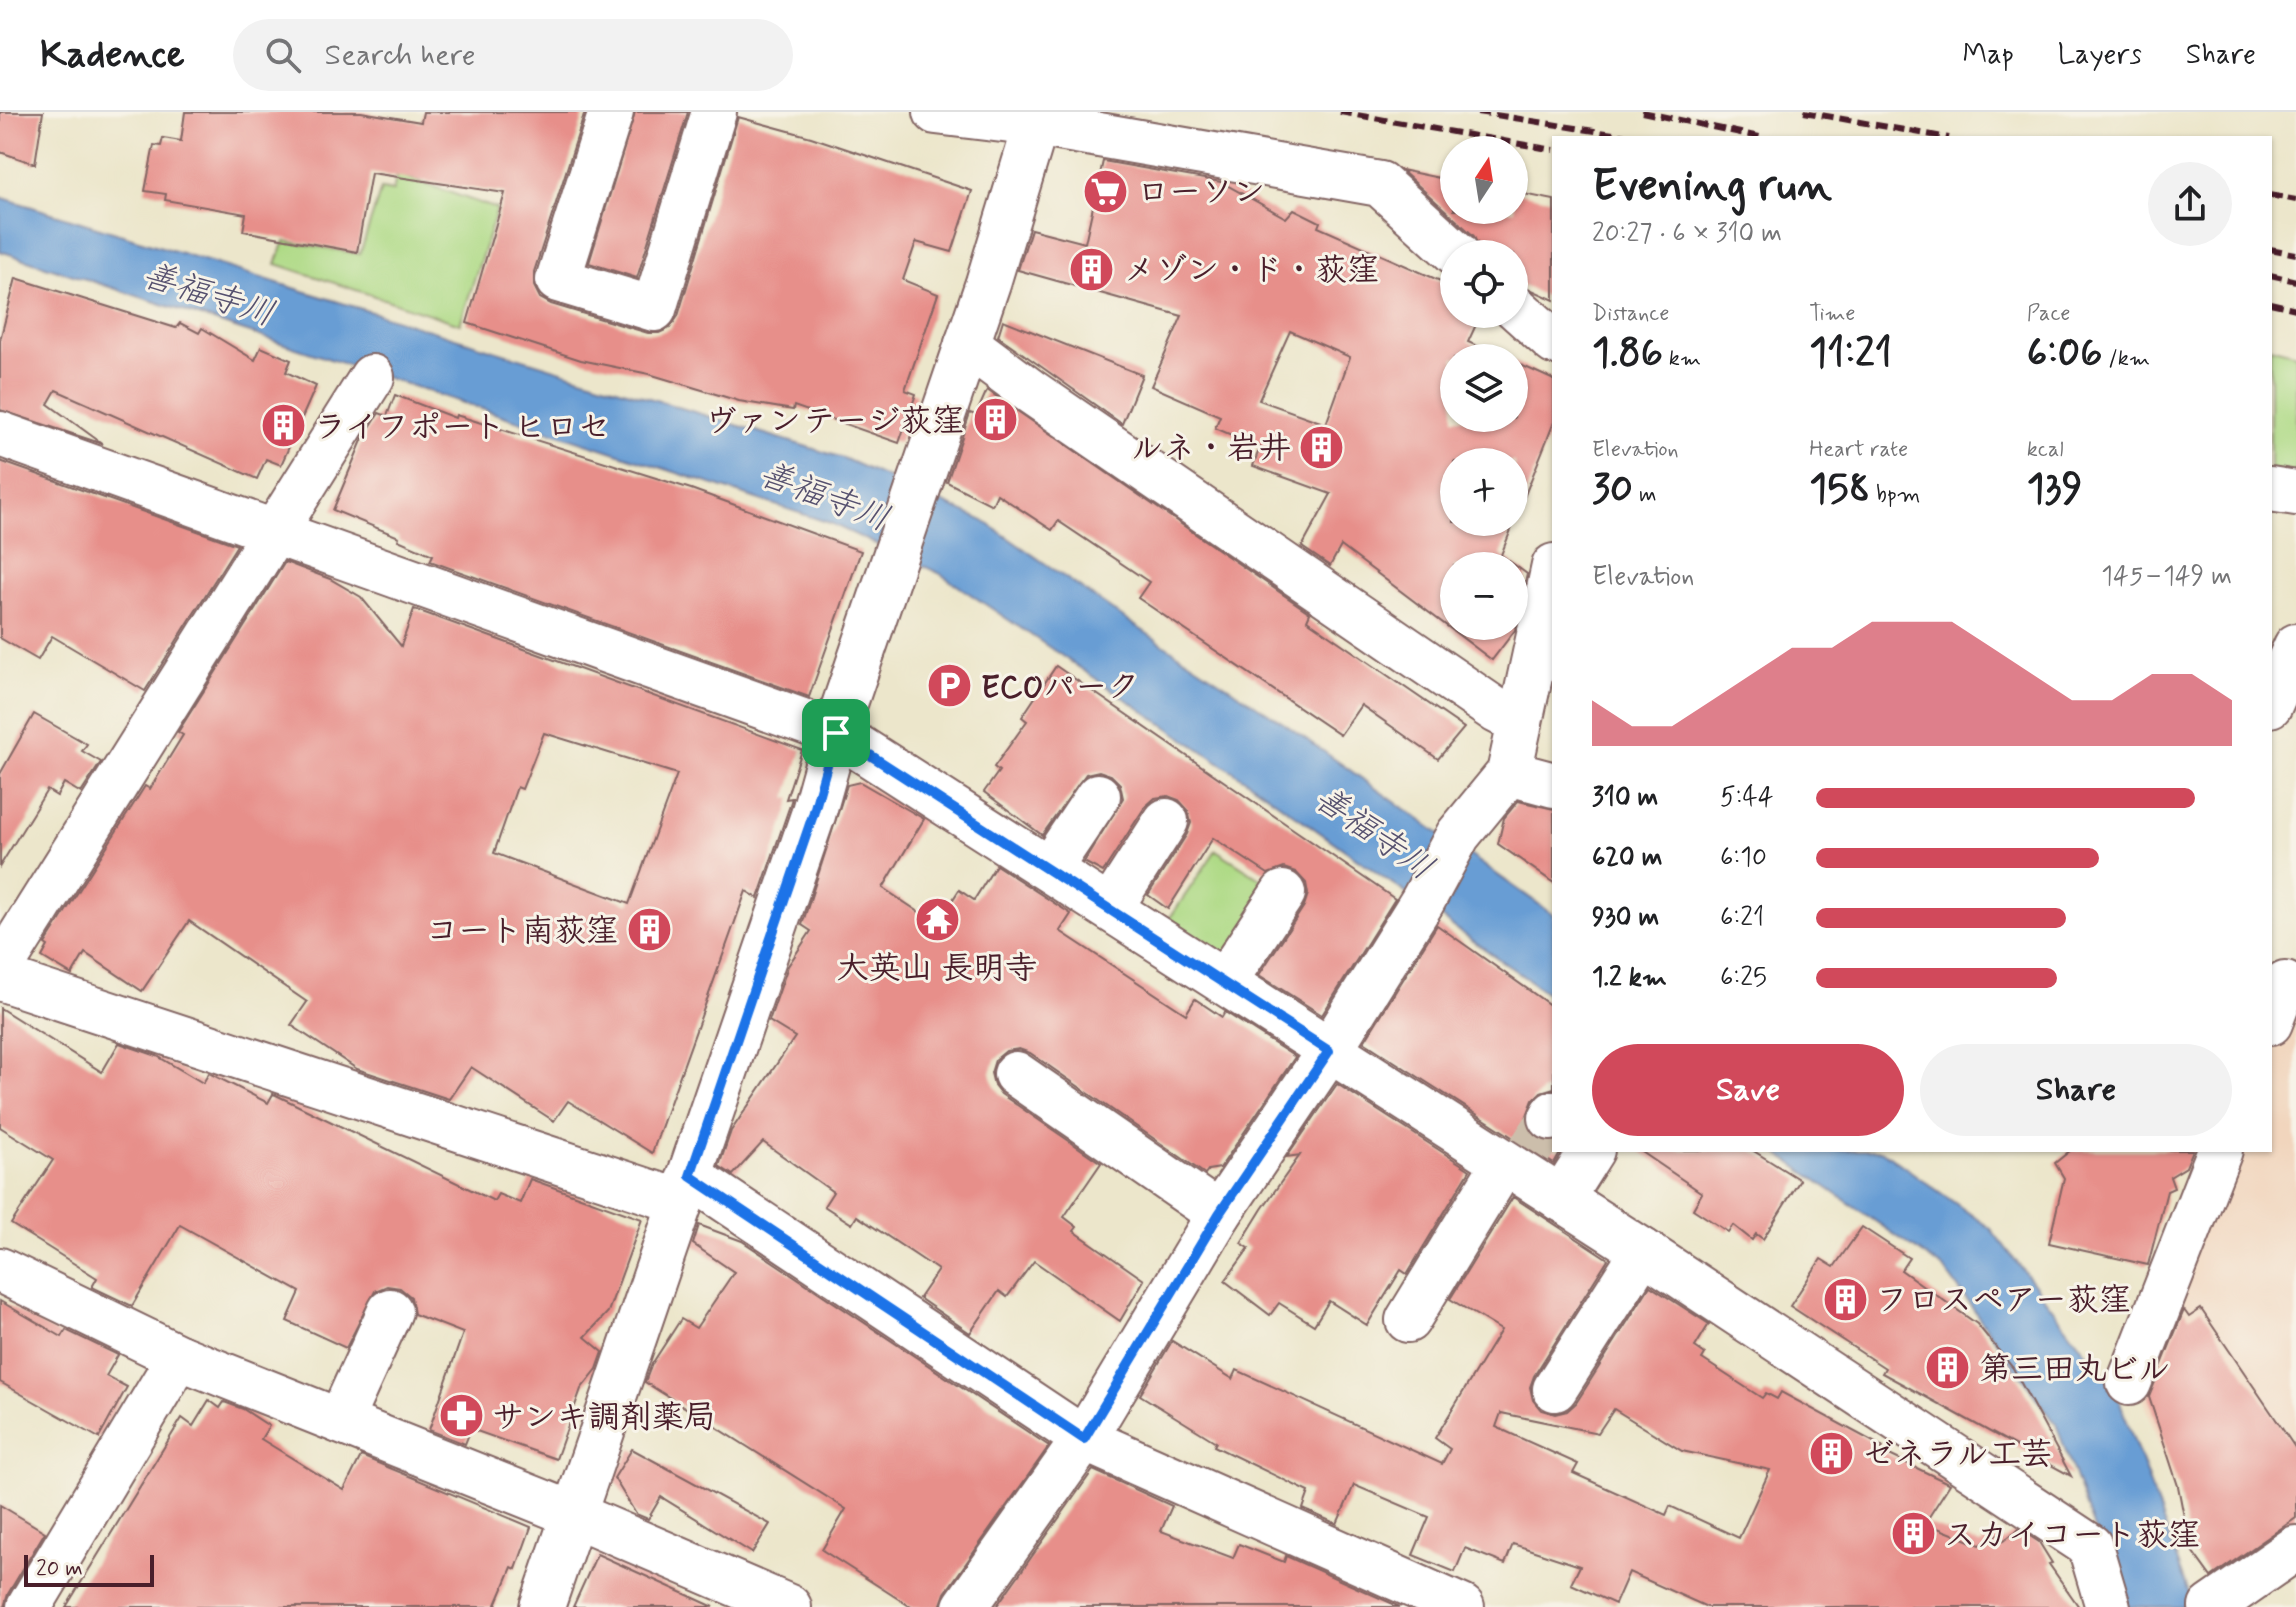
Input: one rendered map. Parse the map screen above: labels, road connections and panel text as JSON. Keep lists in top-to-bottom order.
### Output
{
  "water": ["善福寺川"],
  "places": {
    "supermarket": ["ローソン"],
    "building": [
      "メゾン・ド・荻窪",
      "ヴァンテージ荻窪",
      "ライフポート ヒロセ",
      "ルネ・岩井",
      "コート南荻窪",
      "フロスペアー荻窪",
      "第三田丸ビル",
      "ゼネラル工芸",
      "スカイコート荻窪"
    ],
    "parking": ["ECOパーク"],
    "temple": ["大英山 長明寺"],
    "pharmacy": ["サンキ調剤薬局"]
  },
  "scale_bar": "20 m",
  "north": "top",
  "page": {
    "header": "Kadence",
    "search": "Search here",
    "nav": ["Map", "Layers", "Share"],
    "map_buttons": ["+", "−"],
    "heading": ["Evening run", "20:27 · 6 × 310 m"],
    "stats": [
      ["Distance", "1.86 km"],
      ["Time", "11:21"],
      ["Pace", "6:06 /km"],
      ["Elevation", "30 m"],
      ["Heart rate", "158 bpm"],
      ["kcal", "139"]
    ],
    "chart": ["Elevation", "145–149 m"],
    "list": [
      {
        "name": "310 m",
        "note": "5:44"
      },
      {
        "name": "620 m",
        "note": "6:10"
      },
      {
        "name": "930 m",
        "note": "6:21"
      },
      {
        "name": "1.2 km",
        "note": "6:25"
      }
    ],
    "buttons": ["Save", "Share"],
    "scale": "20 m"
  }
}
